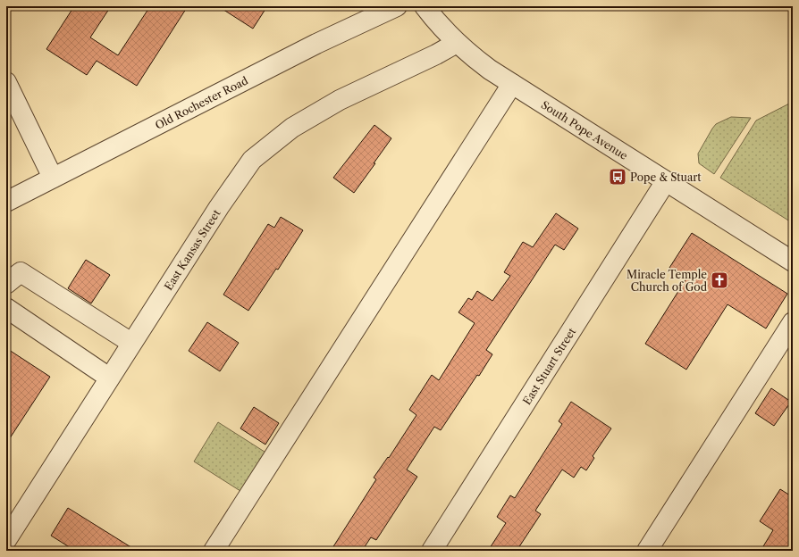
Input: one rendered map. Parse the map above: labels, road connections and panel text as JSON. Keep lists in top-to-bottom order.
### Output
{
  "streets": {
    "street": [
      "Old Rochester Road",
      "South Pope Avenue",
      "East Kansas Street",
      "East Stuart Street"
    ]
  },
  "crossings": [
    ["South Pope Avenue", "East Kansas Street"],
    ["South Pope Avenue", "East Stuart Street"]
  ],
  "places": {
    "bus stop": ["Pope & Stuart"],
    "church": ["Miracle Temple Church of God"]
  }
}
